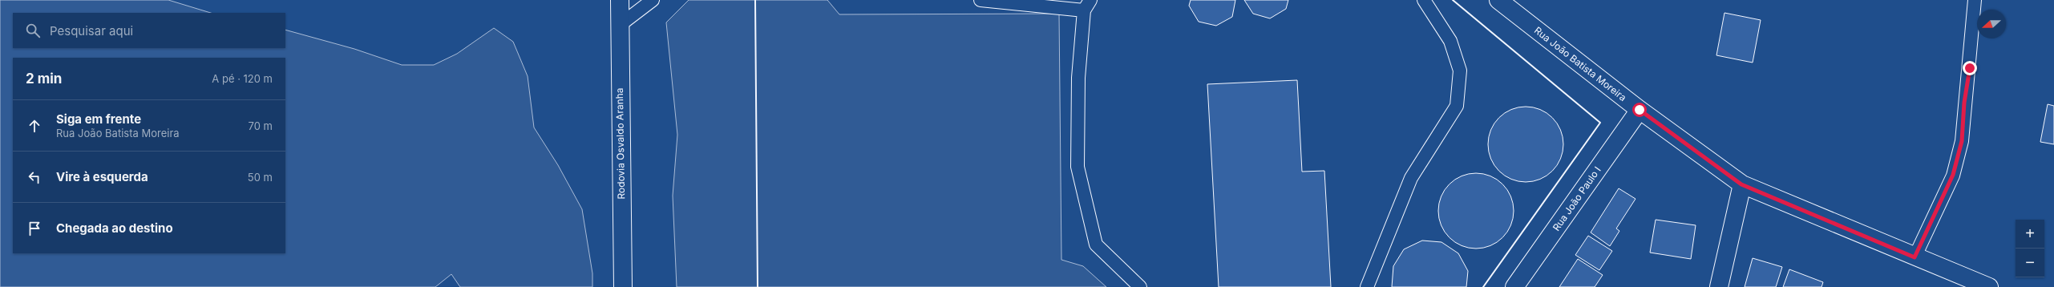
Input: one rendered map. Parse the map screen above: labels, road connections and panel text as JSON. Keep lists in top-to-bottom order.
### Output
{
  "streets": {
    "main road": ["Rua João Batista Moreira", "Rodovia Osvaldo Aranha", "Rua João Paulo I"]
  },
  "crossings": [
    ["Rua João Batista Moreira", "Rua João Paulo I"]
  ],
  "north": "left",
  "page": {
    "search": "Pesquisar aqui",
    "heading": ["2 min", "A pé · 120 m"],
    "list": [
      ["Siga em frente", "Rua João Batista Moreira", "70 m"],
      ["Vire à esquerda", "50 m"],
      "Chegada ao destino"
    ],
    "map_buttons": ["+", "−"]
  }
}
